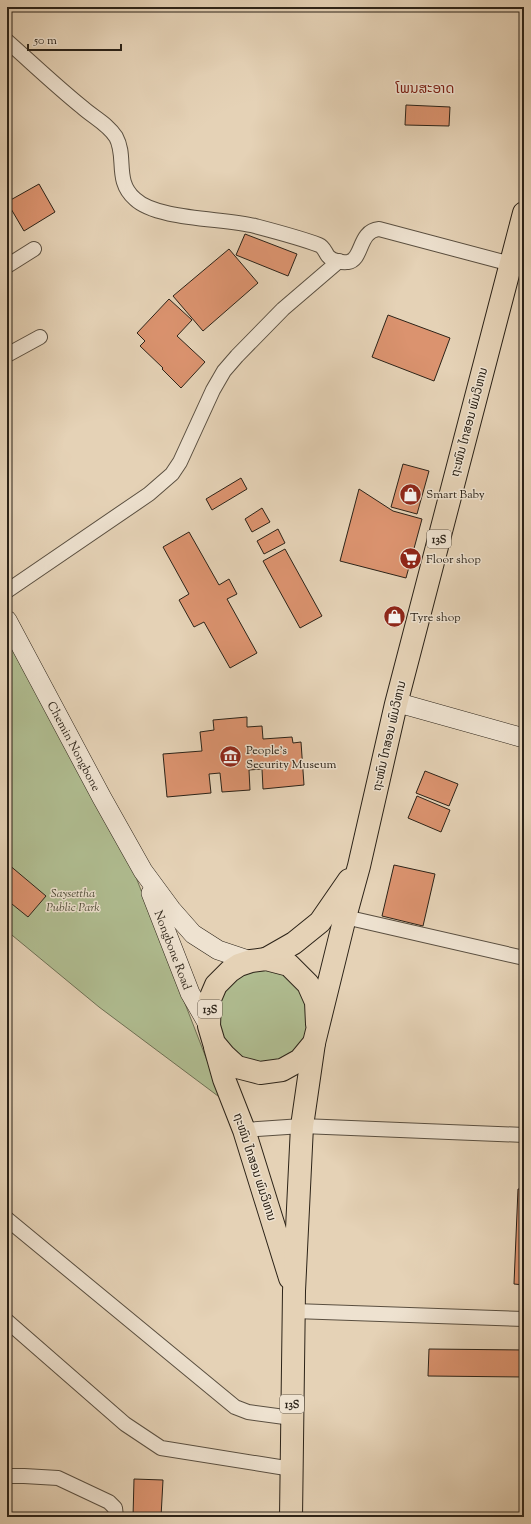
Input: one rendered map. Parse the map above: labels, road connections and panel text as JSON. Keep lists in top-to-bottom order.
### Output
{
  "streets": {
    "highway": ["ຖະໜົນ ໄກສອນ ພົມວິຫານ", "13S"],
    "street": ["Chemin Nongbone", "Nongbone Road"]
  },
  "crossings": [
    ["ຖະໜົນ ໄກສອນ ພົມວິຫານ", "13S"],
    ["ຖະໜົນ ໄກສອນ ພົມວິຫານ", "Nongbone Road"],
    ["13S", "Nongbone Road"],
    ["Chemin Nongbone", "Nongbone Road"]
  ],
  "districts": ["ໂພນສະອາດ"],
  "parks": ["Saysettha Public Park"],
  "places": {
    "shop": ["Smart Baby", "Tyre shop"],
    "supermarket": ["Floor shop"],
    "museum": ["People's Security Museum"]
  },
  "scale_bar": "50 m"
}
